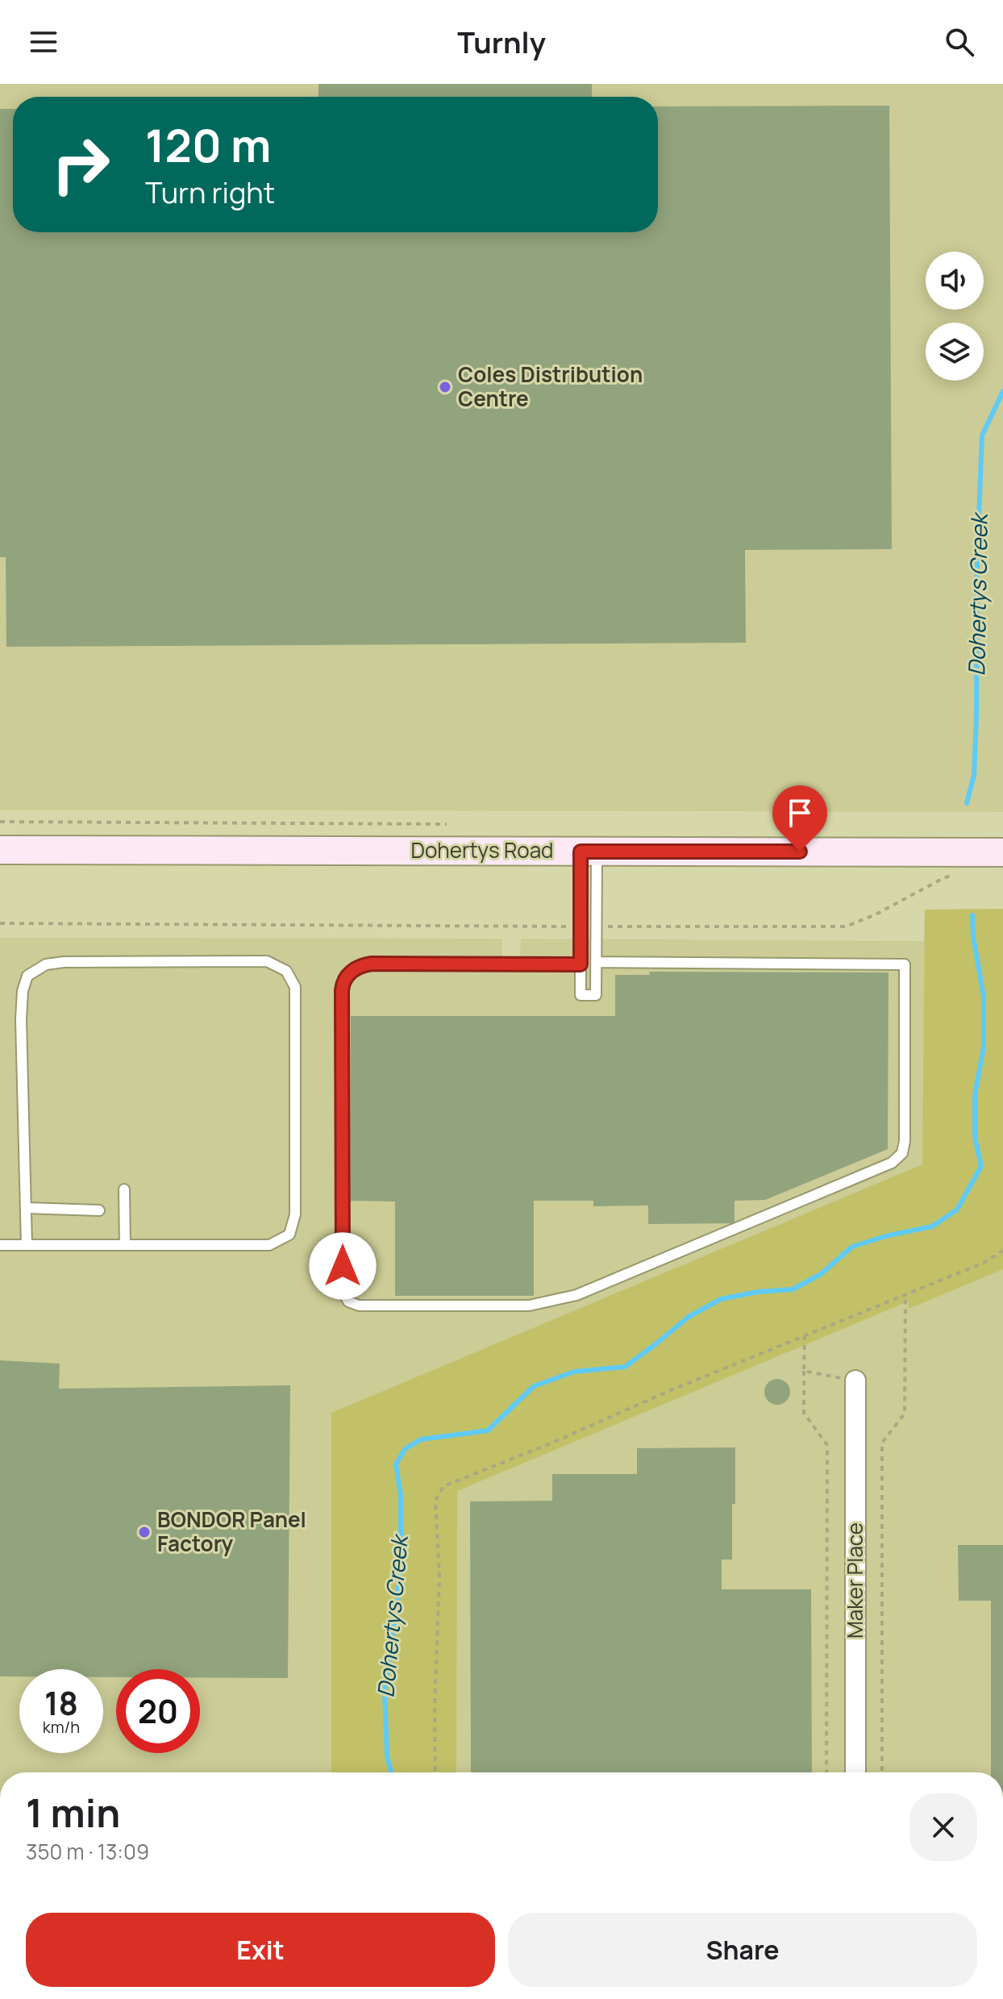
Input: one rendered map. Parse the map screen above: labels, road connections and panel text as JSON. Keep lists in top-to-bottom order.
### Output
{
  "streets": {
    "main road": ["Dohertys Road"],
    "street": ["Maker Place"]
  },
  "water": ["Dohertys Creek"],
  "places": ["Coles Distribution Centre", "BONDOR Panel Factory"],
  "page": {
    "header": "Turnly",
    "turn": ["120 m", "Turn right"],
    "speed": "18 km/h",
    "limit": "20",
    "heading": ["1 min", "350 m · 13:09"],
    "buttons": ["Exit", "Share"]
  }
}
